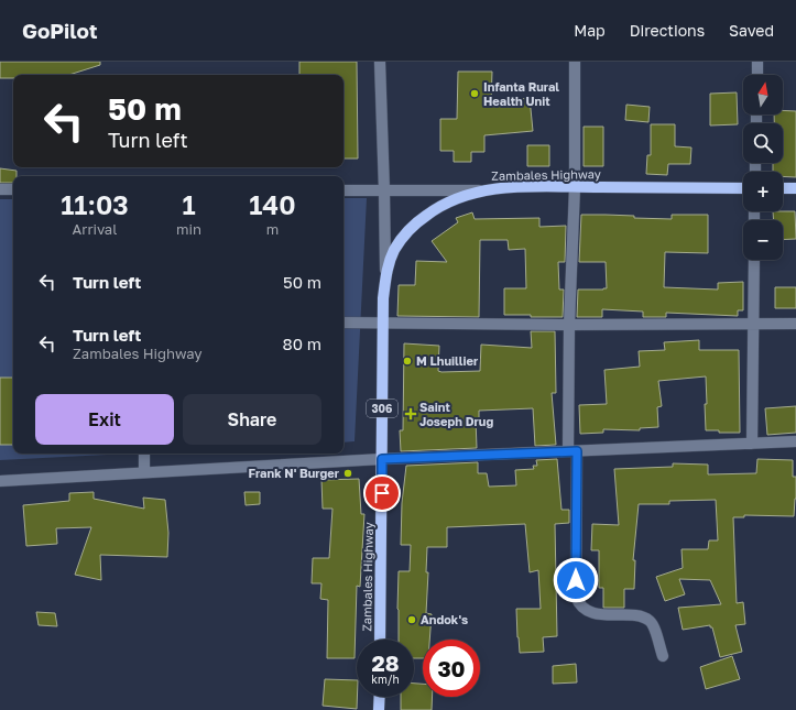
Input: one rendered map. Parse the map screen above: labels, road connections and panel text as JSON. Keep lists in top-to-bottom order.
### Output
{
  "streets": {
    "main road": ["Zambales Highway", "306"]
  },
  "places": {
    "other": [
      "Infanta Rural Health Unit",
      "M Lhuillier",
      "Frank N' Burger",
      "Andok's"
    ],
    "health": ["Saint Joseph Drug"]
  },
  "north": "top",
  "page": {
    "header": "GoPilot",
    "nav": ["Map", "Directions", "Saved"],
    "map_buttons": ["+", "−"],
    "turn": ["50 m", "Turn left"],
    "eta": [
      "11:03",
      "Arrival",
      "1",
      "min",
      "140",
      "m"
    ],
    "list": [
      {
        "name": "Turn left",
        "value": "50 m"
      },
      {
        "name": "Turn left",
        "note": "Zambales Highway",
        "value": "80 m"
      }
    ],
    "buttons": ["Exit", "Share"],
    "speed": "28 km/h",
    "limit": "30"
  }
}
